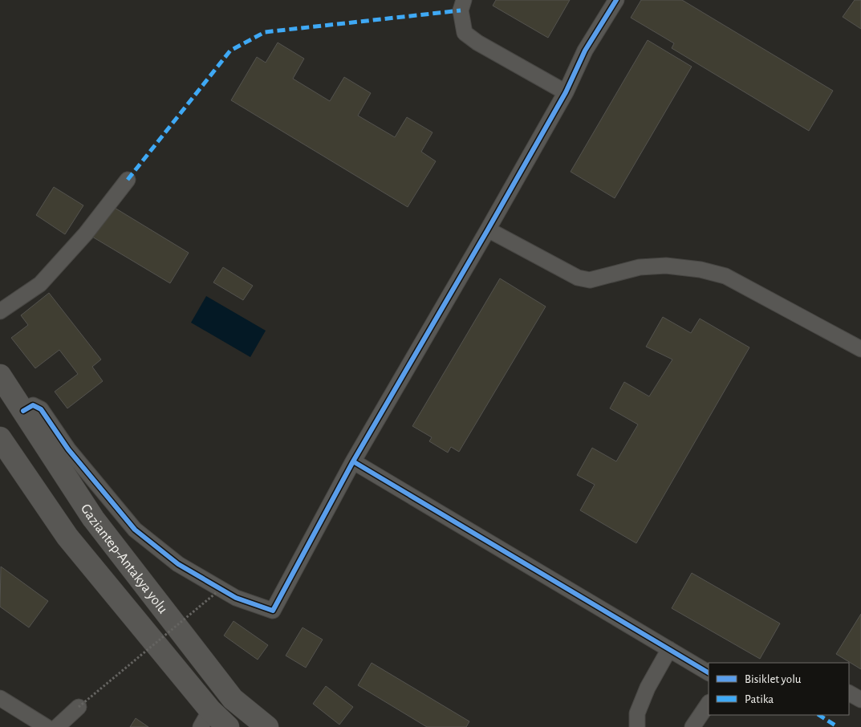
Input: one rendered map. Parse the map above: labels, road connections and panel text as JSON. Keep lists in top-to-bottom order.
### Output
{
  "streets": {
    "main road": ["Gaziantep-Antakya yolu"]
  },
  "legend": ["Bisiklet yolu", "Patika"]
}
